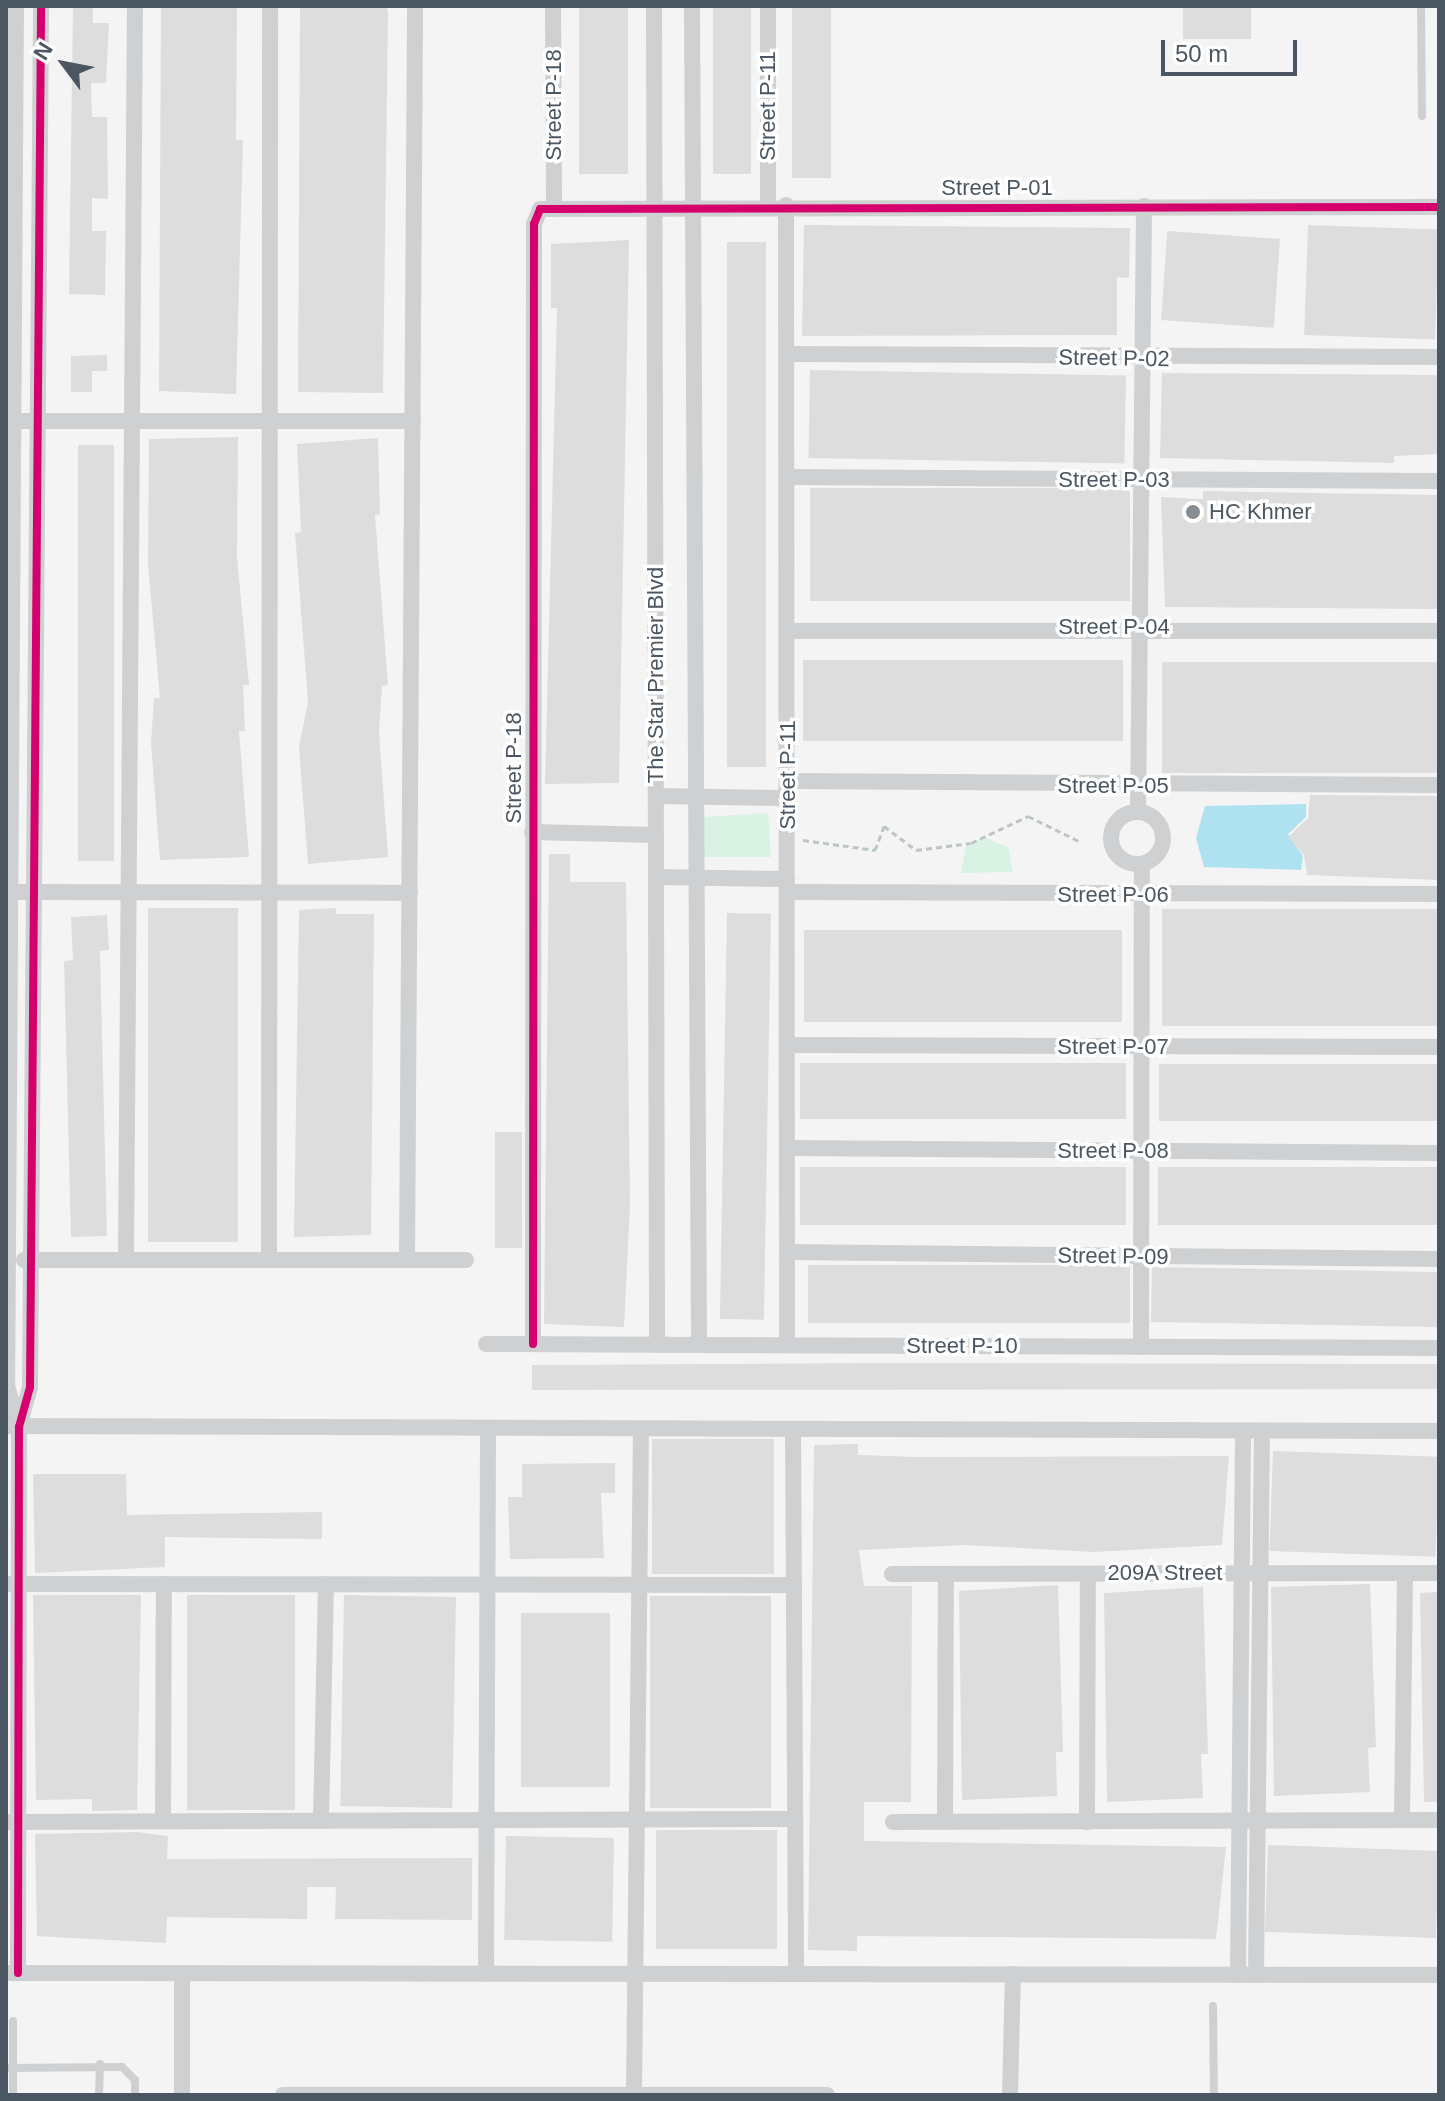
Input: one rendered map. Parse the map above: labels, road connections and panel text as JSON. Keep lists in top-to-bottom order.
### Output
{
  "streets": {
    "street": [
      "Street P-18",
      "Street P-11",
      "Street P-01",
      "Street P-02",
      "Street P-03",
      "Street P-04",
      "The Star Premier Blvd",
      "Street P-05",
      "Street P-06",
      "Street P-07",
      "Street P-08",
      "Street P-09",
      "Street P-10",
      "209A Street"
    ]
  },
  "crossings": [
    ["Street P-18", "Street P-01"],
    ["Street P-18", "Street P-10"],
    ["Street P-11", "Street P-01"],
    ["Street P-11", "Street P-02"],
    ["Street P-11", "Street P-03"],
    ["Street P-11", "Street P-04"],
    ["Street P-11", "Street P-05"],
    ["Street P-11", "Street P-06"],
    ["Street P-11", "Street P-07"],
    ["Street P-11", "Street P-08"],
    ["Street P-11", "Street P-09"],
    ["Street P-11", "Street P-10"],
    ["Street P-01", "The Star Premier Blvd"],
    ["The Star Premier Blvd", "Street P-05"],
    ["The Star Premier Blvd", "Street P-06"],
    ["The Star Premier Blvd", "Street P-10"]
  ],
  "places": ["HC Khmer"],
  "scale_bar": "50 m",
  "north": "top left"
}
